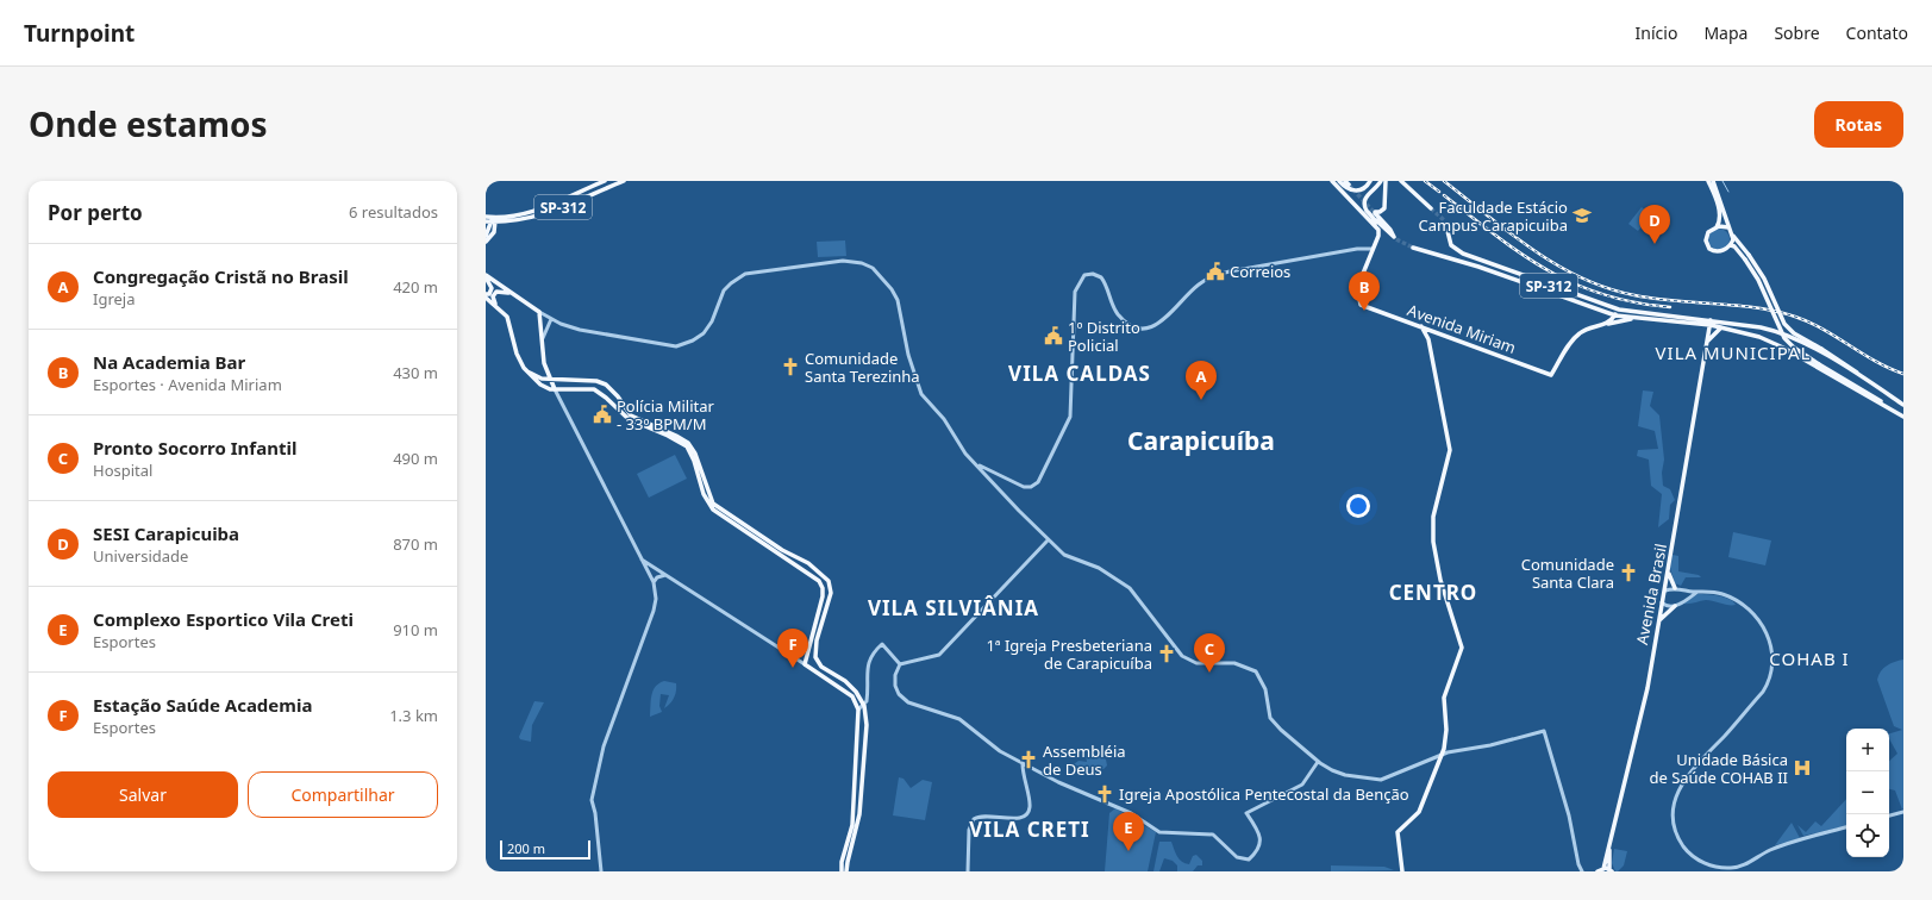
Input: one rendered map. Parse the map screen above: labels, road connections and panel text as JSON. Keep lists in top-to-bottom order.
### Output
{
  "streets": {
    "main road": ["SP-312", "Avenida Miriam", "Avenida Brasil"]
  },
  "crossings": [
    ["SP-312", "Avenida Brasil"]
  ],
  "districts": [
    "VILA MUNICIPAL",
    "VILA CALDAS",
    "Carapicuíba",
    "CENTRO",
    "VILA SILVIÂNIA",
    "COHAB I",
    "VILA CRETI"
  ],
  "places": {
    "school or university": ["Faculdade Estácio Campus Carapicuiba"],
    "public building": ["Correios", "1º Distrito Policial", "Polícia Militar - 33º BPM/M"],
    "church": [
      "Comunidade Santa Terezinha",
      "Comunidade Santa Clara",
      "1ª Igreja Presbeteriana de Carapicuíba",
      "Assembléia de Deus",
      "Igreja Apostólica Pentecostal da Benção"
    ],
    "hospital": ["Unidade Básica de Saúde COHAB II"]
  },
  "scale_bar": "200 m",
  "page": {
    "header": "Turnpoint",
    "nav": [
      "Início",
      "Mapa",
      "Sobre",
      "Contato"
    ],
    "title": "Onde estamos",
    "buttons": [
      "Rotas",
      ["Salvar", "Compartilhar"]
    ],
    "heading": ["Por perto", "6 resultados"],
    "pins": [
      "D",
      "B",
      "A",
      "F",
      "C",
      "E"
    ],
    "list": [
      {
        "mark": "A",
        "name": "Congregação Cristã no Brasil",
        "note": "Igreja",
        "value": "420 m"
      },
      {
        "mark": "B",
        "name": "Na Academia Bar",
        "note": "Esportes · Avenida Miriam",
        "value": "430 m"
      },
      {
        "mark": "C",
        "name": "Pronto Socorro Infantil",
        "note": "Hospital",
        "value": "490 m"
      },
      {
        "mark": "D",
        "name": "SESI Carapicuiba",
        "note": "Universidade",
        "value": "870 m"
      },
      {
        "mark": "E",
        "name": "Complexo Esportico Vila Creti",
        "note": "Esportes",
        "value": "910 m"
      },
      {
        "mark": "F",
        "name": "Estação Saúde Academia",
        "note": "Esportes",
        "value": "1.3 km"
      }
    ],
    "map_buttons": ["+", "−"],
    "scale": "200 m"
  }
}
